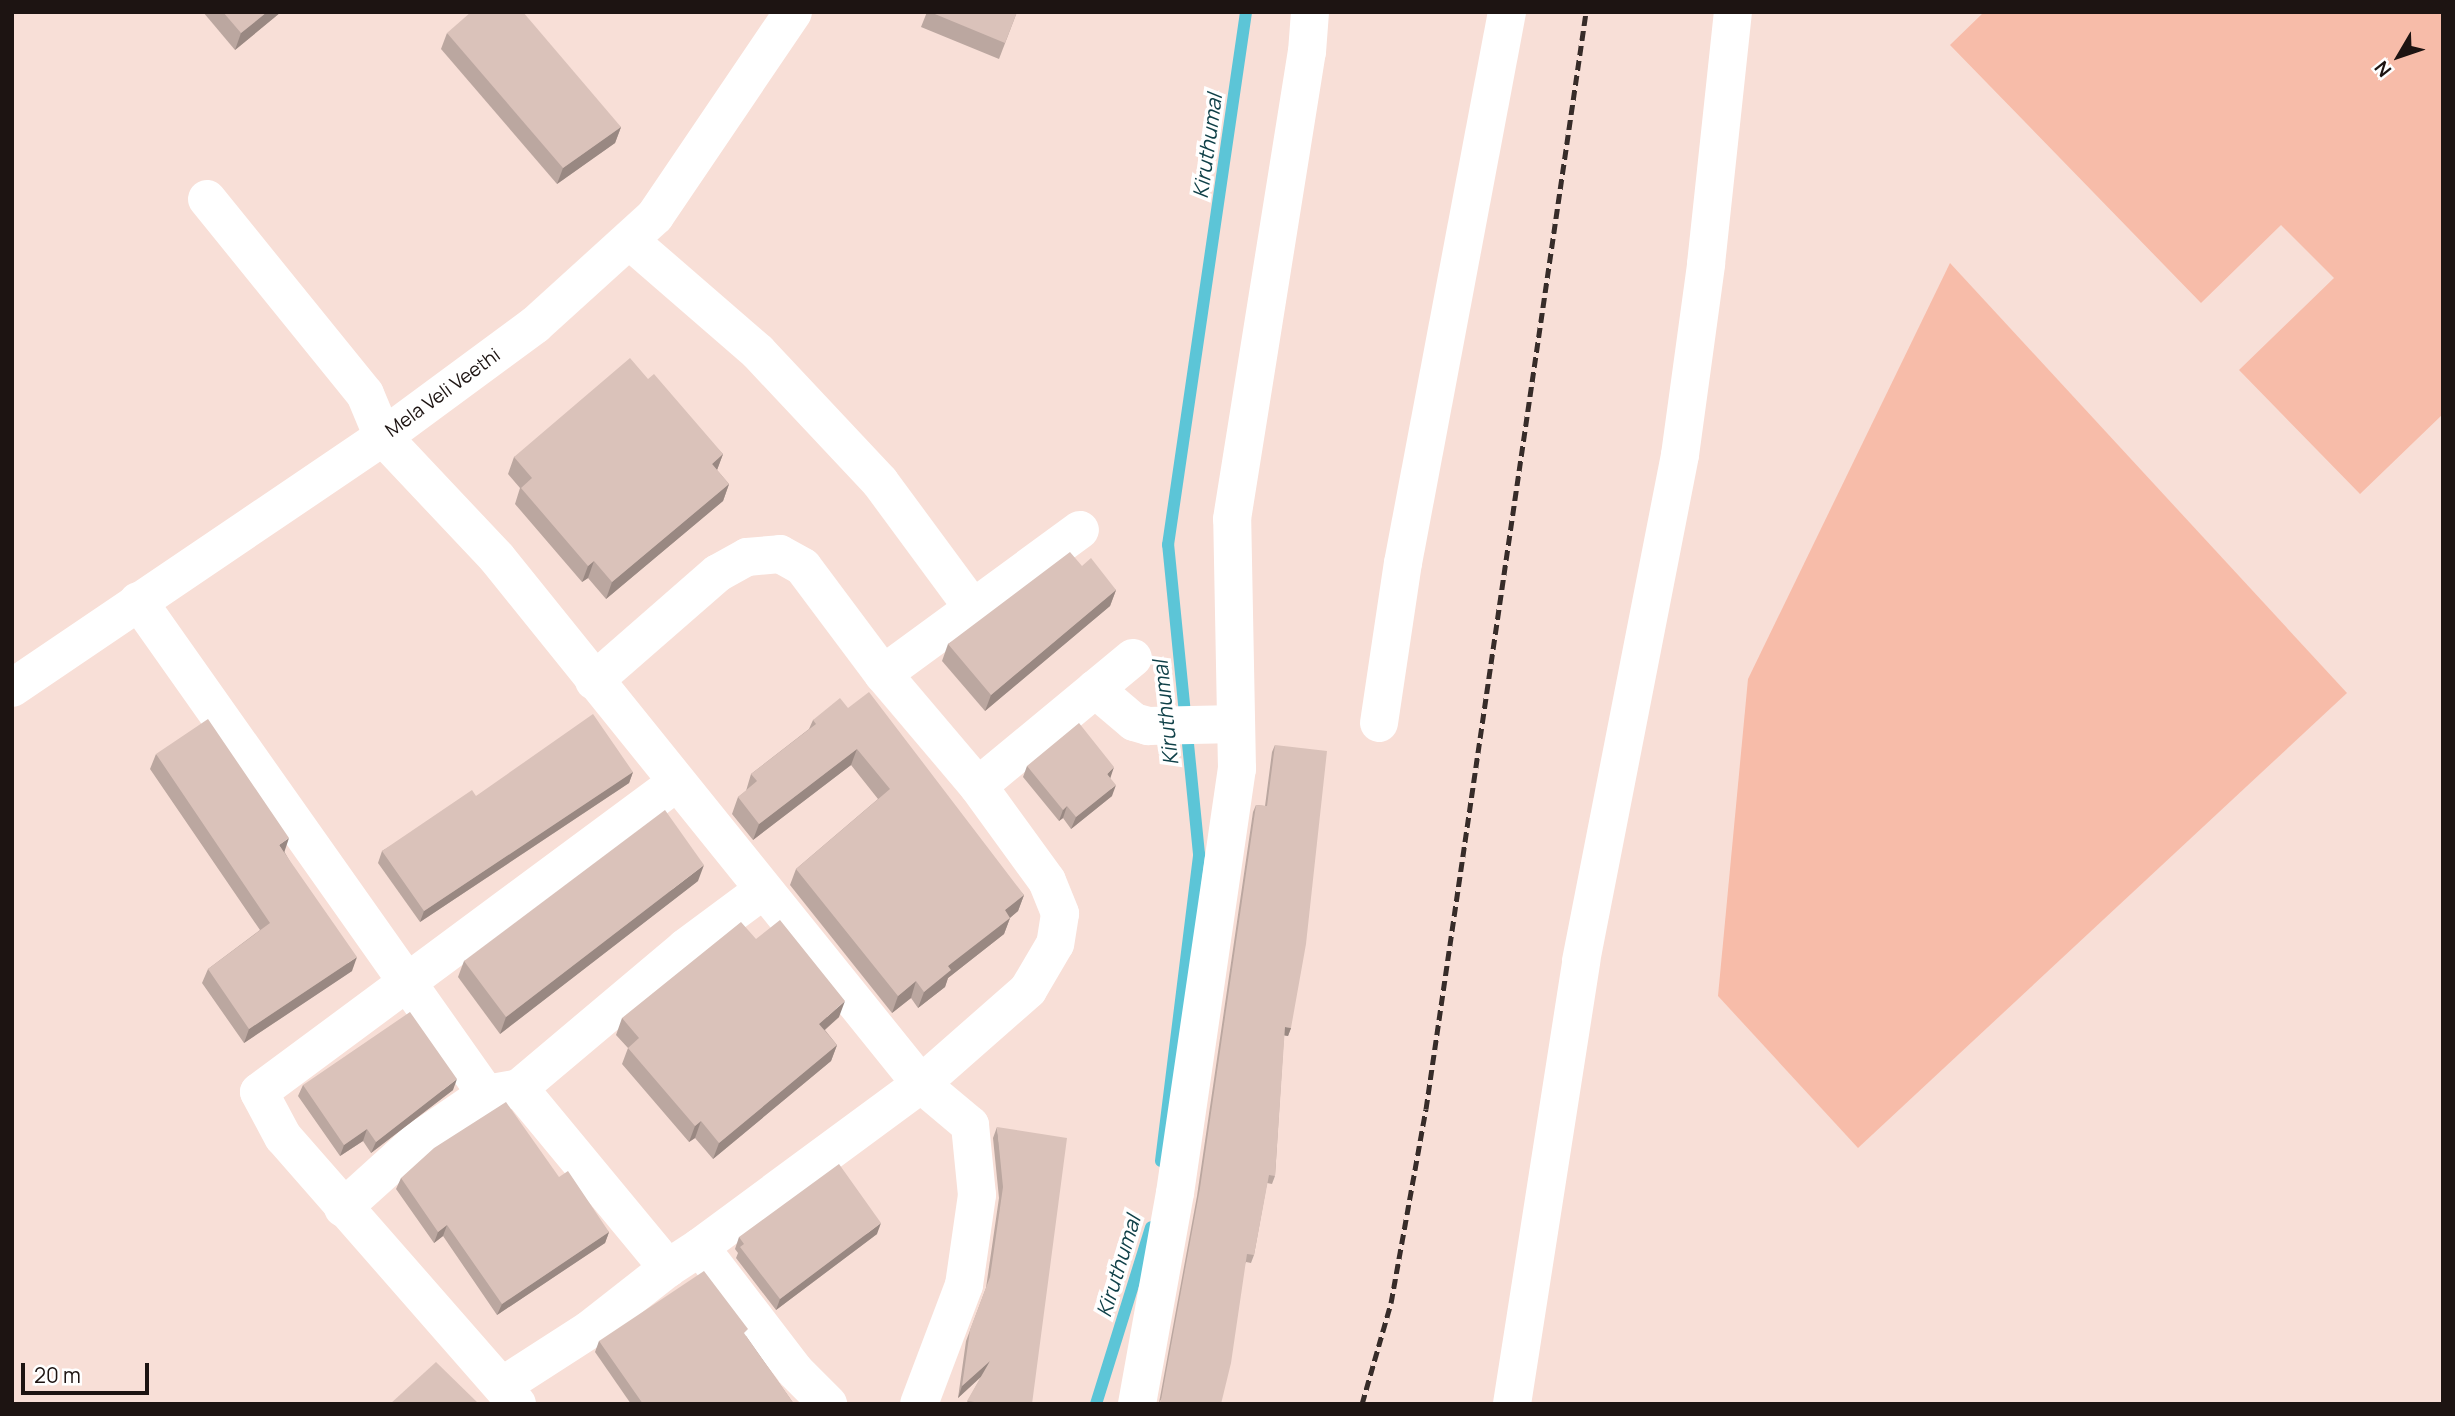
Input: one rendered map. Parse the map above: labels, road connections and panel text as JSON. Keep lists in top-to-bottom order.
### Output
{
  "streets": {
    "street": ["Mela Veli Veethi"]
  },
  "water": ["Kiruthumal"],
  "scale_bar": "20 m",
  "north": "bottom left"
}
